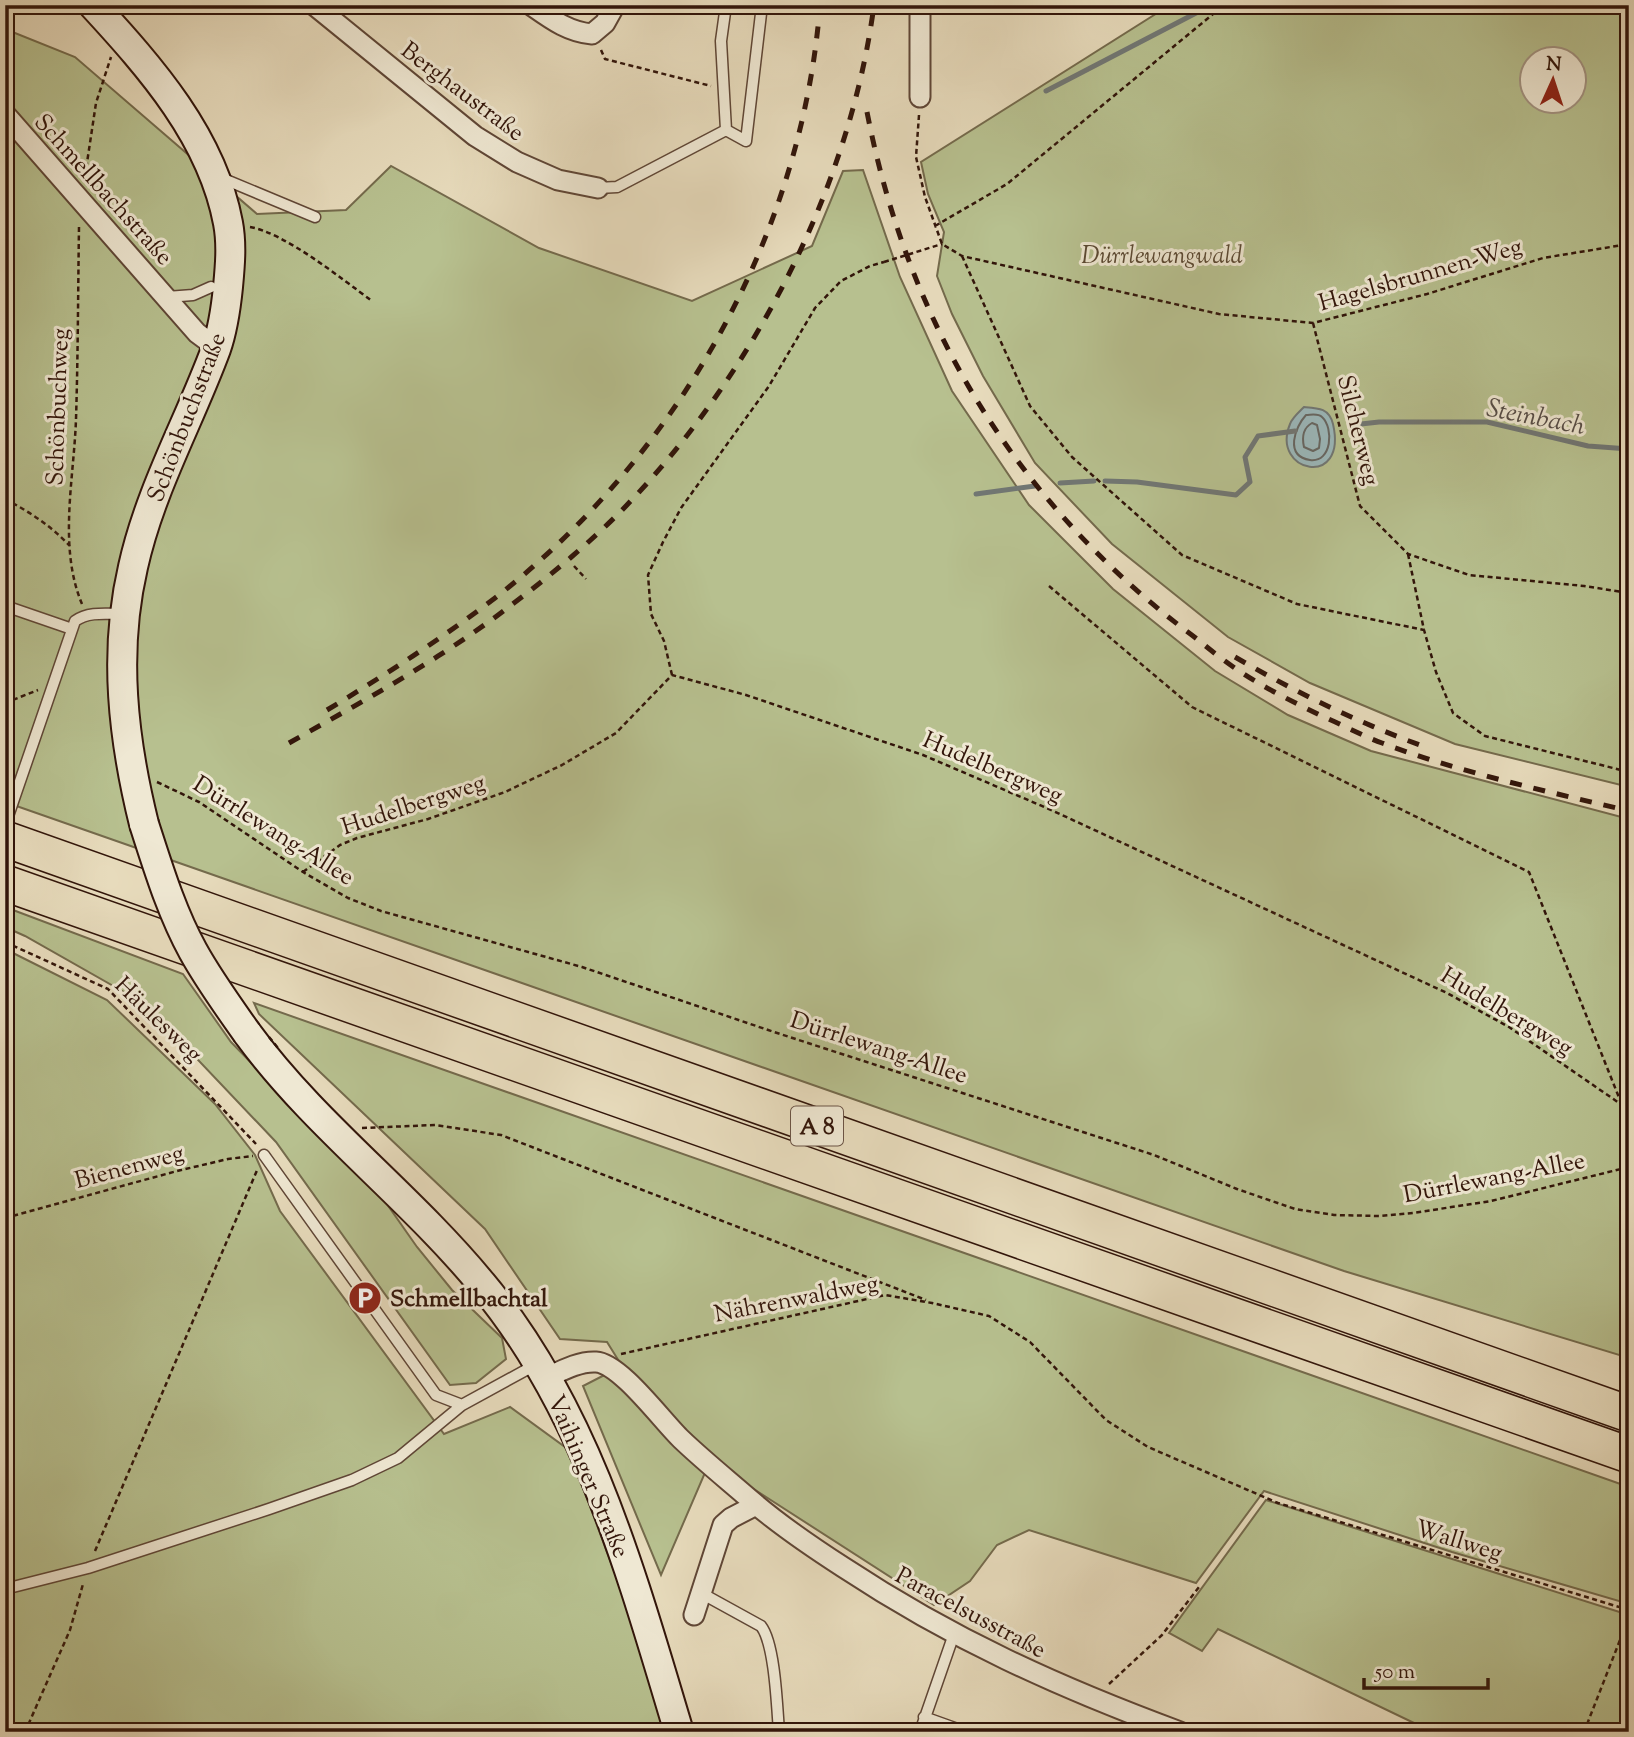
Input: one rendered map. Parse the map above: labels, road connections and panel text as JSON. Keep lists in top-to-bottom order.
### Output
{
  "streets": {
    "highway": ["A 8"],
    "main road": ["Schönbuchstraße", "Vaihinger Straße"],
    "street": ["Berghaustraße", "Schmellbachstraße", "Paracelsusstraße"],
    "path": [
      "Hagelsbrunnen-Weg",
      "Schönbuchweg",
      "Silcherweg",
      "Hudelbergweg",
      "Dürrlewang-Allee",
      "Häulesweg",
      "Bienenweg",
      "Nährenwaldweg",
      "Wallweg"
    ]
  },
  "crossings": [
    ["Schmellbachstraße", "Schönbuchweg"],
    ["Schmellbachstraße", "Schönbuchstraße"],
    ["Hagelsbrunnen-Weg", "Silcherweg"],
    ["Schönbuchstraße", "Vaihinger Straße"],
    ["Hudelbergweg", "Dürrlewang-Allee"],
    ["Häulesweg", "Bienenweg"],
    ["Nährenwaldweg", "Wallweg"],
    ["Nährenwaldweg", "Paracelsusstraße"]
  ],
  "water": ["Steinbach"],
  "parks": ["Dürrlewangwald"],
  "places": {
    "parking": ["Schmellbachtal"]
  },
  "scale_bar": "50 m",
  "north": "top"
}
